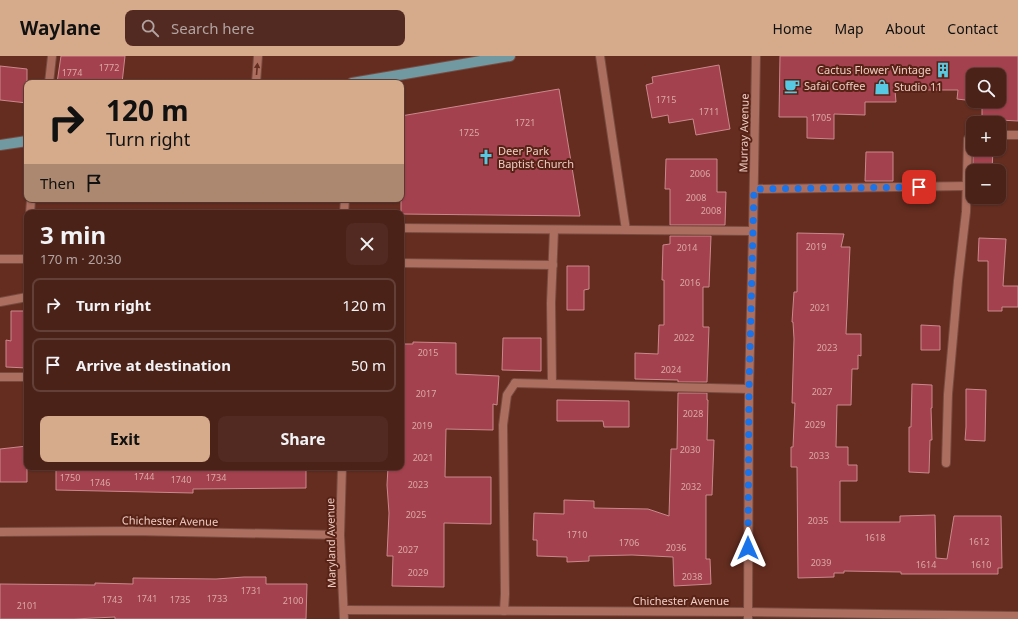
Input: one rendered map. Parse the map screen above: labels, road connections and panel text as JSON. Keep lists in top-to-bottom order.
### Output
{
  "streets": {
    "street": ["Murray Avenue", "Chichester Avenue", "Maryland Avenue"]
  },
  "crossings": [
    ["Murray Avenue", "Chichester Avenue"],
    ["Chichester Avenue", "Maryland Avenue"]
  ],
  "places": {
    "building": ["Cactus Flower Vintage"],
    "cafe": ["Safai Coffee"],
    "shop": ["Studio 11"],
    "church": ["Deer Park Baptist Church"]
  },
  "house_numbers": [
    "1772",
    "1774",
    "1715",
    "1711",
    "1705",
    "1721",
    "1725",
    "2006",
    "2008",
    "2008",
    "2019",
    "2014",
    "2016",
    "2021",
    "2022",
    "2023",
    "2015",
    "2024",
    "2027",
    "2017",
    "2028",
    "2029",
    "2019",
    "2030",
    "2033",
    "2021",
    "1744",
    "1750",
    "1734",
    "1740",
    "1746",
    "2023",
    "2032",
    "2025",
    "2035",
    "1710",
    "1618",
    "1612",
    "1706",
    "2036",
    "2027",
    "2039",
    "1614",
    "1610",
    "2029",
    "2038",
    "1731",
    "1741",
    "1733",
    "1743",
    "1735",
    "2100",
    "2101"
  ],
  "page": {
    "header": "Waylane",
    "search": "Search here",
    "nav": [
      "Home",
      "Map",
      "About",
      "Contact"
    ],
    "map_buttons": ["+", "−"],
    "turn": ["120 m", "Turn right"],
    "then": "Then",
    "heading": ["3 min", "170 m · 20:30"],
    "list": [
      {
        "name": "Turn right",
        "value": "120 m"
      },
      {
        "name": "Arrive at destination",
        "value": "50 m"
      }
    ],
    "buttons": ["Exit", "Share"]
  }
}
